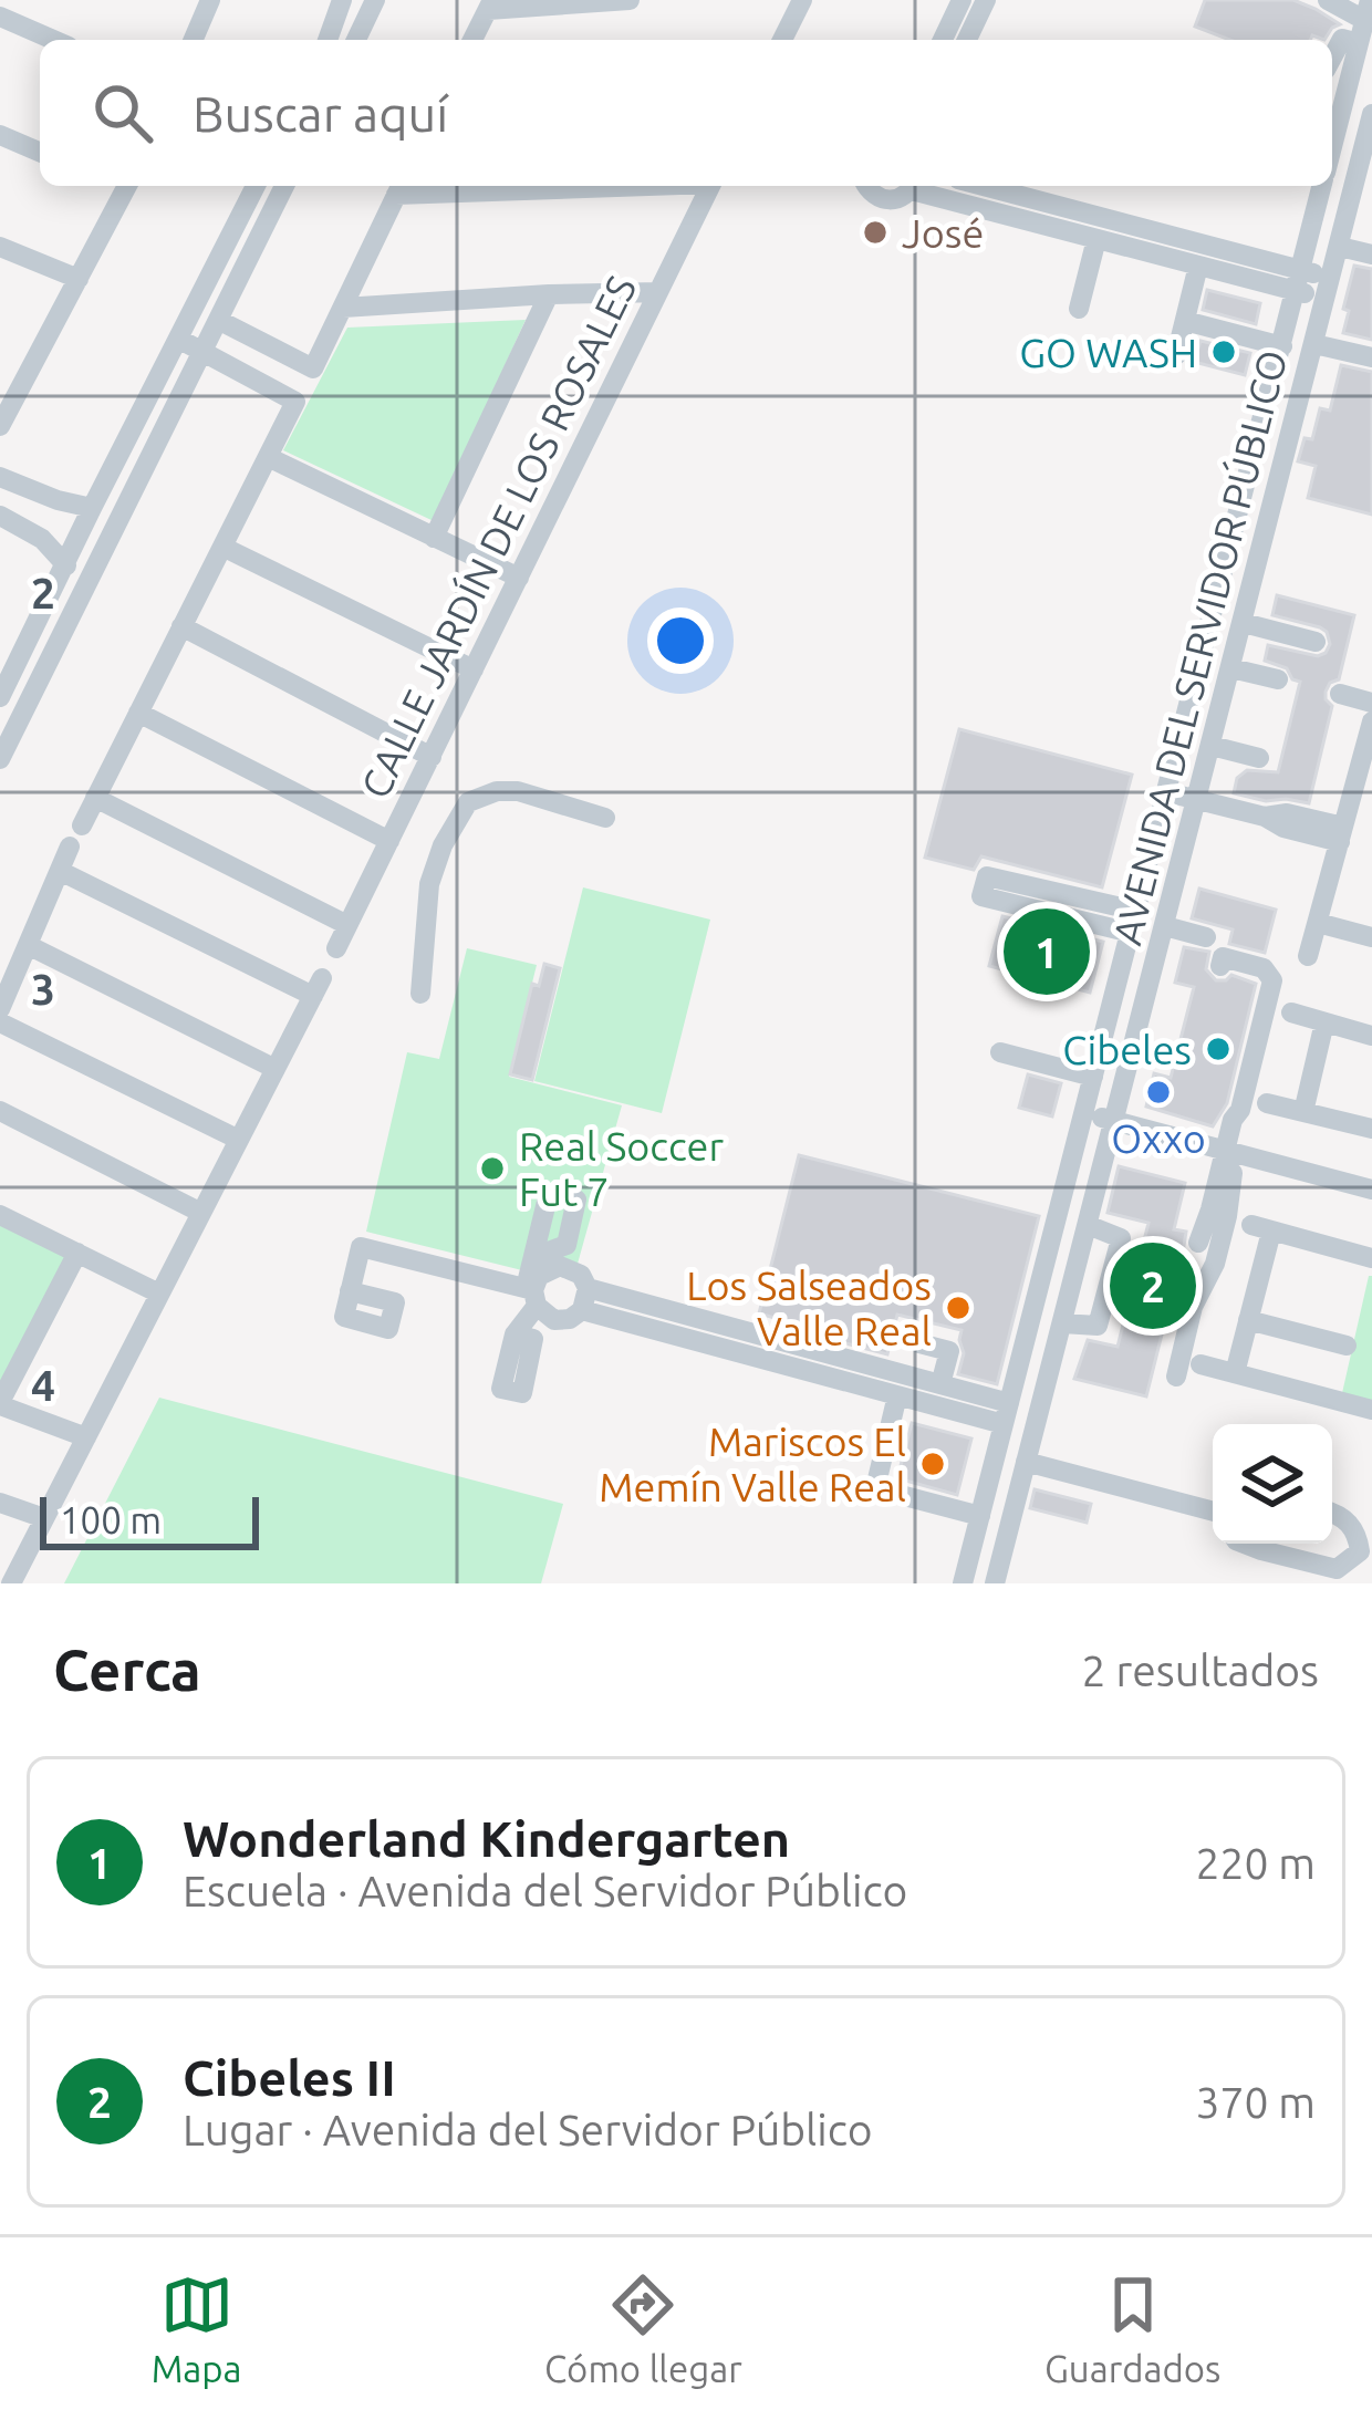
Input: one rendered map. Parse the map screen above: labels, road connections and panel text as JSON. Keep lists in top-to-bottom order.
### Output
{
  "streets": {
    "street": ["CALLE JARDÍN DE LOS ROSALES", "AVENIDA DEL SERVIDOR PÚBLICO"]
  },
  "places": [
    "José",
    "GO WASH",
    "Cibeles",
    "Oxxo",
    "Real Soccer Fut 7",
    "Los Salseados Valle Real",
    "Mariscos El Memín Valle Real"
  ],
  "scale_bar": "100 m",
  "page": {
    "search": "Buscar aquí",
    "pins": ["1", "2"],
    "scale": "100 m",
    "heading": ["Cerca", "2 resultados"],
    "list": [
      {
        "mark": "1",
        "name": "Wonderland Kindergarten",
        "note": "Escuela · Avenida del Servidor Público",
        "value": "220 m"
      },
      {
        "mark": "2",
        "name": "Cibeles II",
        "note": "Lugar · Avenida del Servidor Público",
        "value": "370 m"
      }
    ],
    "nav": ["Mapa", "Cómo llegar", "Guardados"]
  },
  "grid": {
    "rows": ["2", "3", "4"]
  }
}
